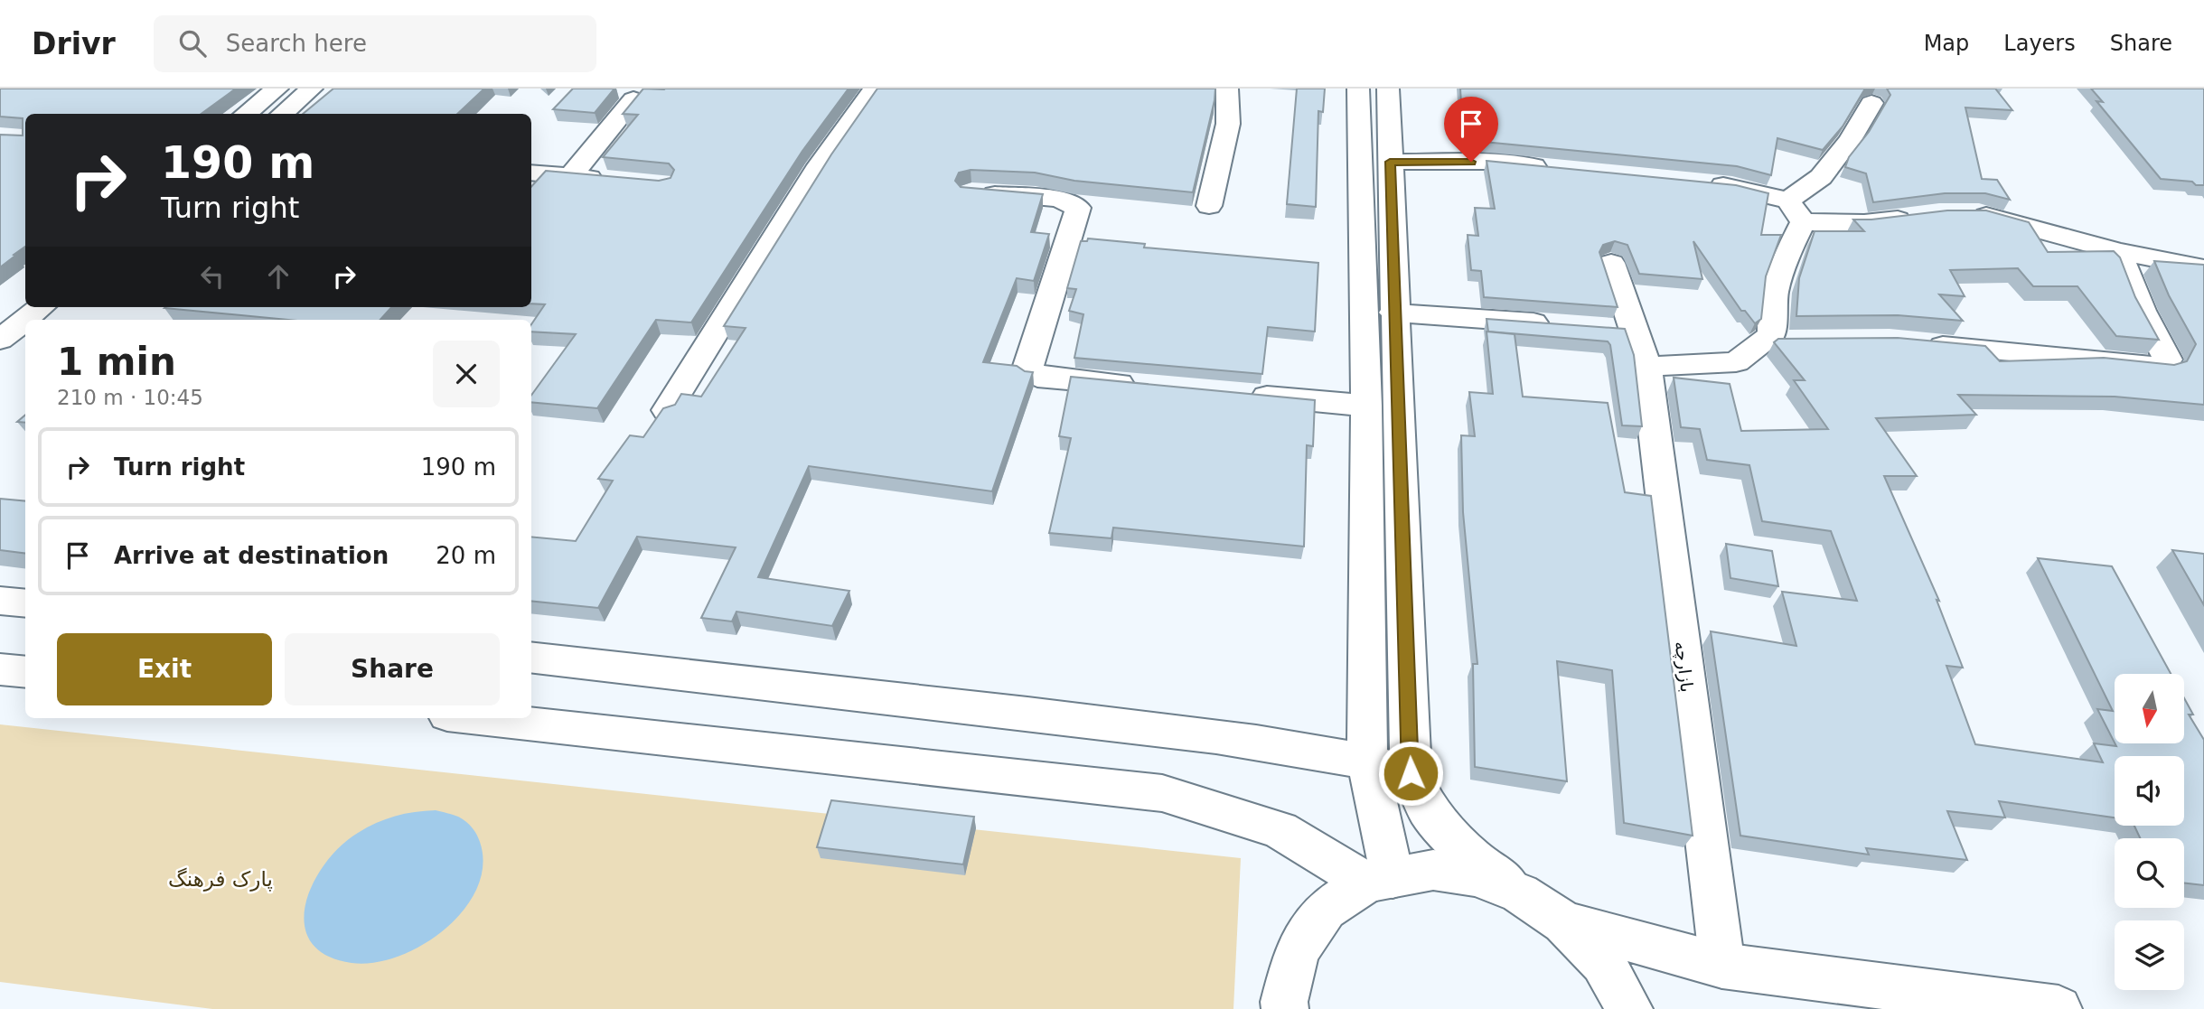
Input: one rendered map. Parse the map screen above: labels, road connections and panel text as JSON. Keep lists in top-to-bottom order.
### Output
{
  "streets": {
    "main road": ["بازارچه"]
  },
  "parks": ["پارک فرهنگ"],
  "north": "bottom",
  "page": {
    "header": "Drivr",
    "search": "Search here",
    "nav": ["Map", "Layers", "Share"],
    "turn": ["190 m", "Turn right"],
    "heading": ["1 min", "210 m · 10:45"],
    "list": [
      {
        "name": "Turn right",
        "value": "190 m"
      },
      {
        "name": "Arrive at destination",
        "value": "20 m"
      }
    ],
    "buttons": ["Exit", "Share"]
  }
}
